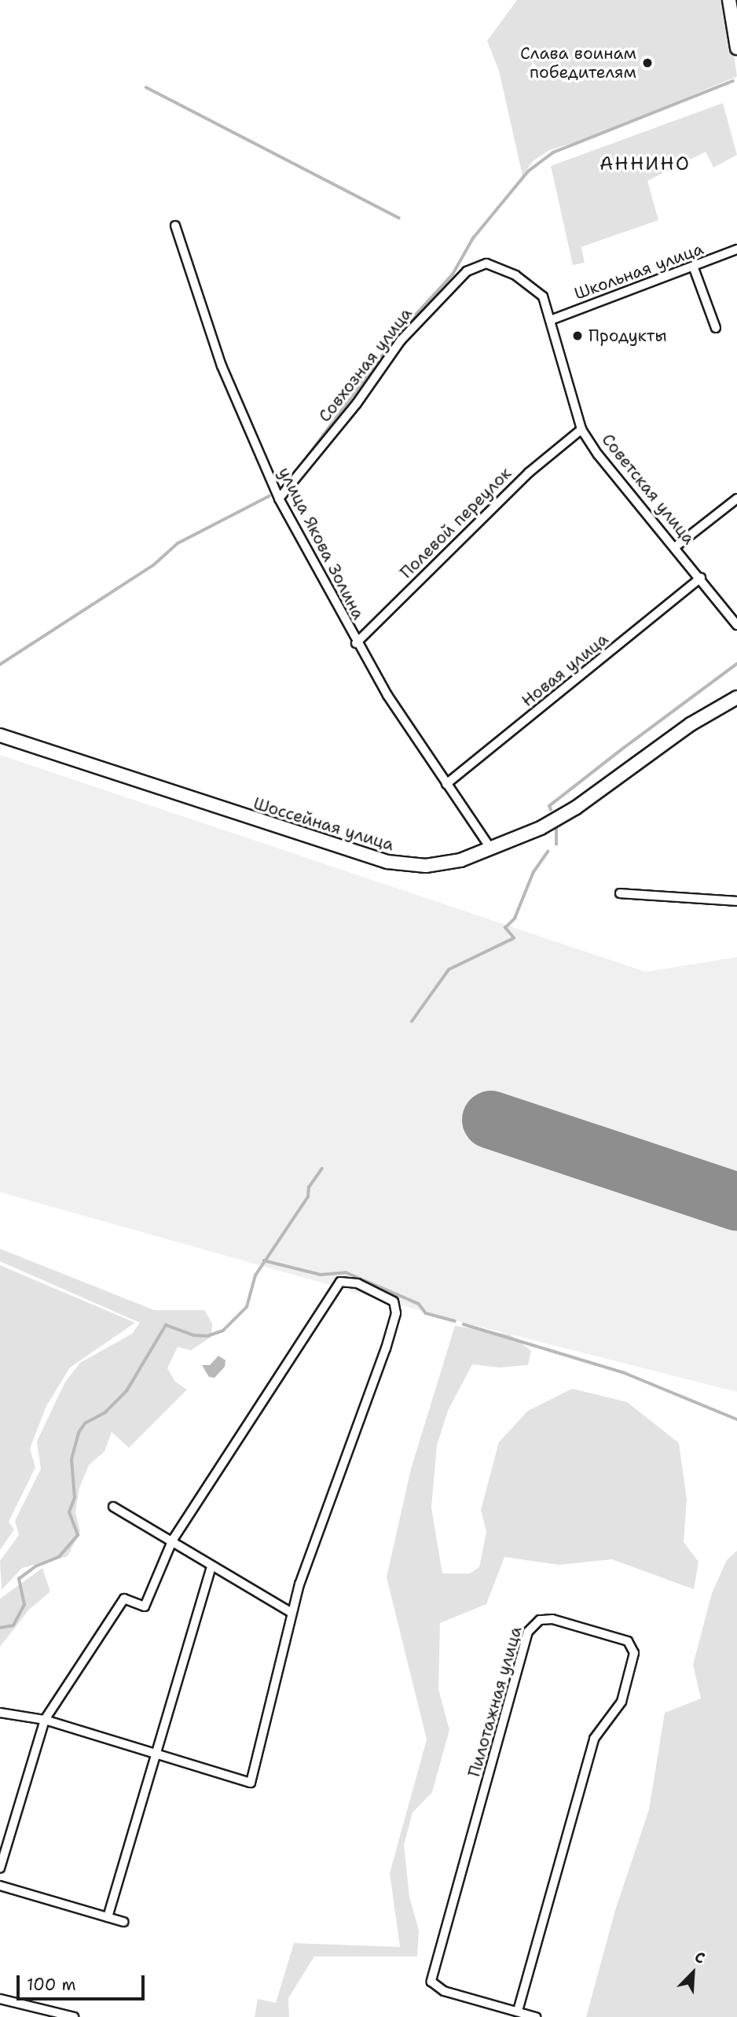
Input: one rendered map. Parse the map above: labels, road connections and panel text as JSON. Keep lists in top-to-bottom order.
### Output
{
  "streets": {
    "main road": ["Шоссейная улица"],
    "street": [
      "Школьная улица",
      "Совхозная улица",
      "Советская улица",
      "Полевой переулок",
      "улица Якова Золина",
      "Новая улица",
      "Пилотажная улица"
    ]
  },
  "crossings": [
    ["Школьная улица", "Советская улица"],
    ["Совхозная улица", "Советская улица"],
    ["Совхозная улица", "улица Якова Золина"],
    ["Советская улица", "Полевой переулок"],
    ["Советская улица", "Новая улица"],
    ["Полевой переулок", "улица Якова Золина"],
    ["улица Якова Золина", "Новая улица"],
    ["улица Якова Золина", "Шоссейная улица"]
  ],
  "districts": ["АННИНО"],
  "places": ["Слава воинам победителям", "Продукты"],
  "scale_bar": "100 m",
  "north": "top right"
}
